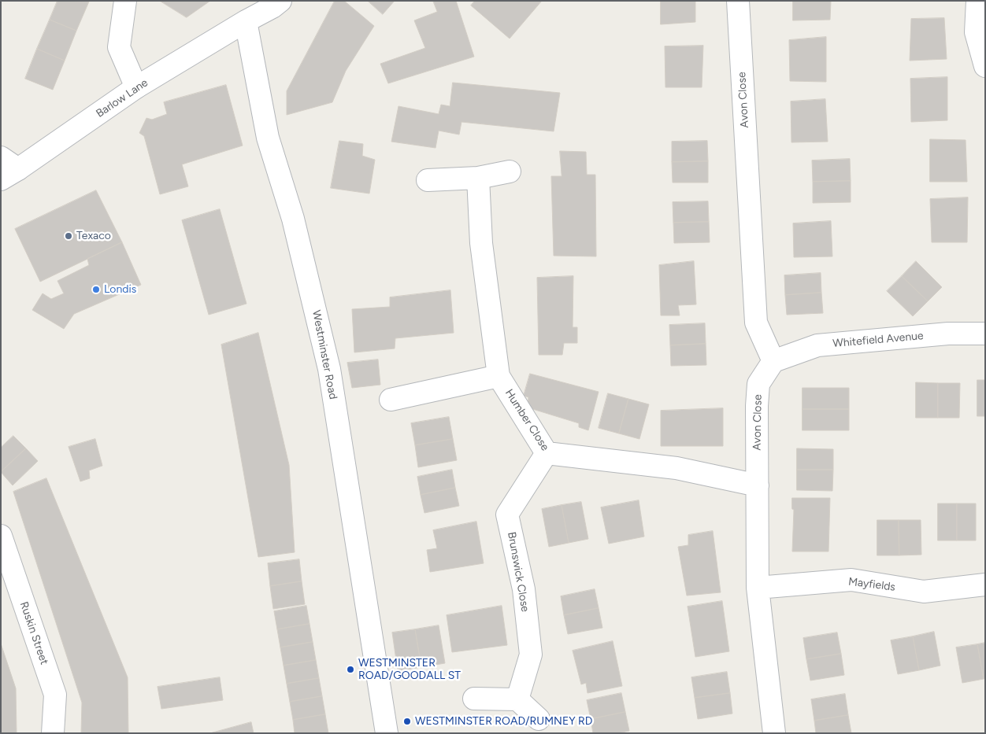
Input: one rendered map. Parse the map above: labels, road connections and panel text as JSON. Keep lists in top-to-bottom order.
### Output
{
  "streets": {
    "street": [
      "Barlow Lane",
      "Avon Close",
      "Whitefield Avenue",
      "Westminster Road",
      "Humber Close",
      "Brunswick Close",
      "Mayfields",
      "Ruskin Street"
    ]
  },
  "crossings": [
    ["Barlow Lane", "Westminster Road"],
    ["Avon Close", "Whitefield Avenue"],
    ["Avon Close", "Humber Close"],
    ["Avon Close", "Mayfields"],
    ["Humber Close", "Brunswick Close"]
  ],
  "places": [
    "Texaco",
    "Londis",
    "WESTMINSTER ROAD/GOODALL ST",
    "WESTMINSTER ROAD/RUMNEY RD"
  ]
}
